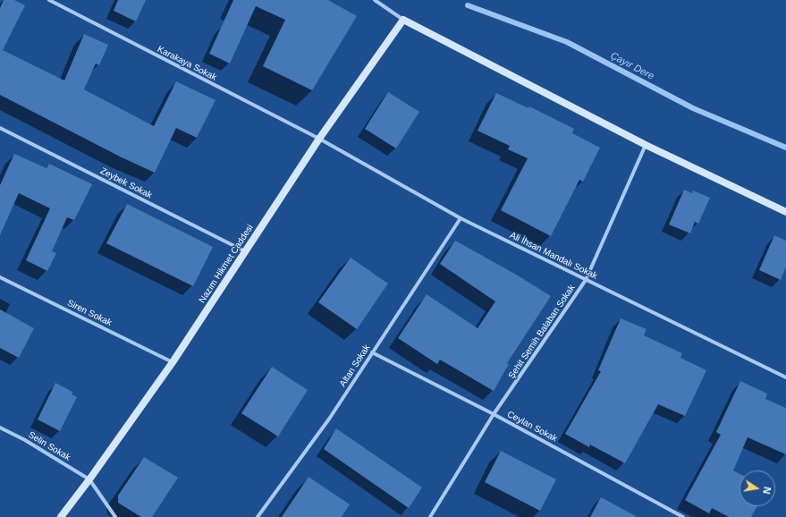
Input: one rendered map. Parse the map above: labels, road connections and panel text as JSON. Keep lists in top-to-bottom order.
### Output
{
  "streets": {
    "street": [
      "Karakaya Sokak",
      "Zeybek Sokak",
      "Ali İhsan Mandalı Sokak",
      "Nazım Hikmet Caddesi",
      "Siren Sokak",
      "Şehit Semih Balaban Sokak",
      "Altan Sokak",
      "Ceylan Sokak",
      "Selin Sokak"
    ]
  },
  "crossings": [
    ["Karakaya Sokak", "Ali İhsan Mandalı Sokak"],
    ["Karakaya Sokak", "Nazım Hikmet Caddesi"],
    ["Zeybek Sokak", "Nazım Hikmet Caddesi"],
    ["Ali İhsan Mandalı Sokak", "Nazım Hikmet Caddesi"],
    ["Ali İhsan Mandalı Sokak", "Şehit Semih Balaban Sokak"],
    ["Ali İhsan Mandalı Sokak", "Altan Sokak"],
    ["Nazım Hikmet Caddesi", "Siren Sokak"],
    ["Nazım Hikmet Caddesi", "Selin Sokak"],
    ["Şehit Semih Balaban Sokak", "Ceylan Sokak"],
    ["Altan Sokak", "Ceylan Sokak"]
  ],
  "water": ["Çayır Dere"],
  "north": "right"
}
